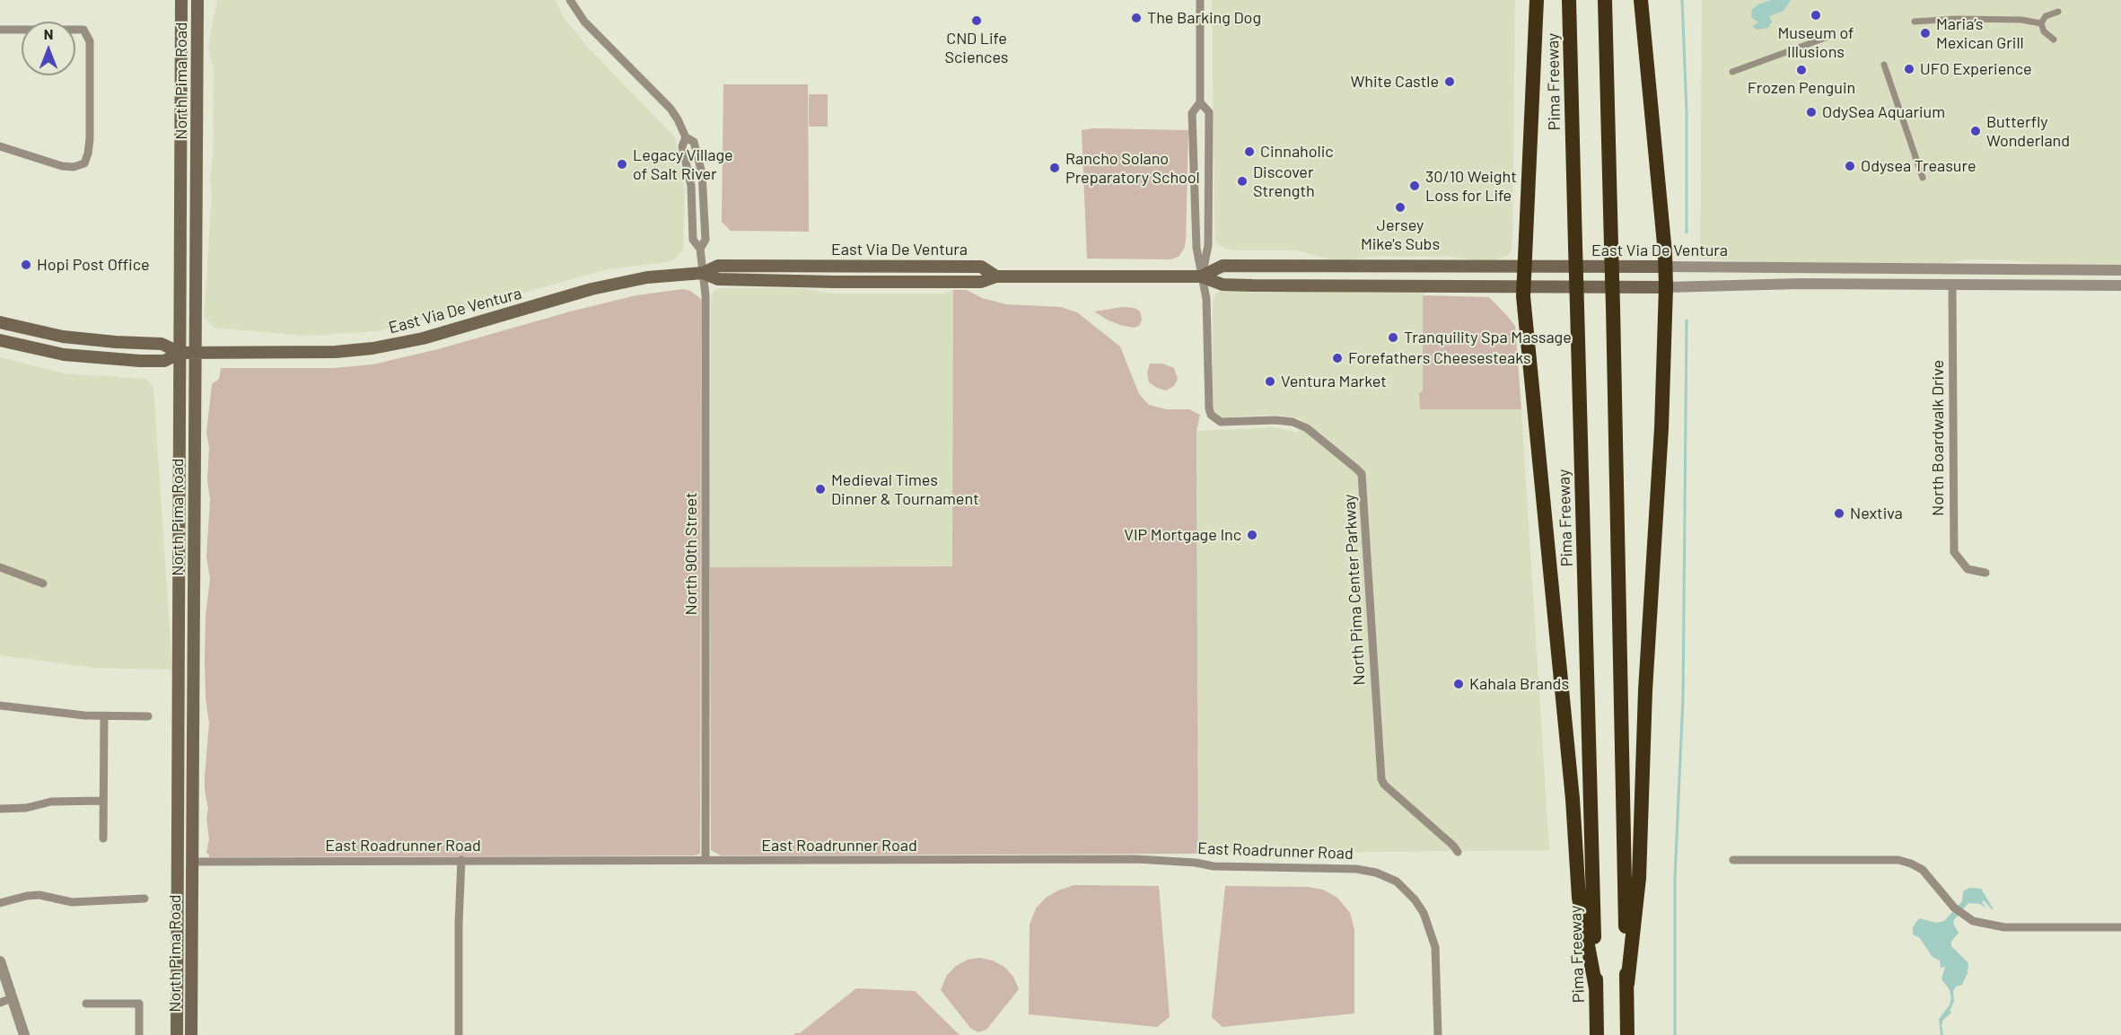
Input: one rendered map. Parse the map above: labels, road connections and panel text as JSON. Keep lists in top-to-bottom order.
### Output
{
  "streets": {
    "highway": ["Pima Freeway"],
    "main road": ["North Pima Road", "East Via De Ventura"],
    "street": [
      "North Boardwalk Drive",
      "North 90th Street",
      "North Pima Center Parkway",
      "East Roadrunner Road"
    ]
  },
  "crossings": [
    ["North Pima Road", "East Via De Ventura"],
    ["North Pima Road", "East Roadrunner Road"],
    ["East Via De Ventura", "North Boardwalk Drive"],
    ["East Via De Ventura", "North 90th Street"],
    ["East Via De Ventura", "North Pima Center Parkway"],
    ["North 90th Street", "East Roadrunner Road"]
  ],
  "places": [
    "Museum of Illusions",
    "The Barking Dog",
    "CND Life Sciences",
    "Maria’s Mexican Grill",
    "UFO Experience",
    "Frozen Penguin",
    "White Castle",
    "OdySea Aquarium",
    "Butterfly Wonderland",
    "Cinnaholic",
    "Legacy Village of Salt River",
    "Odysea Treasure",
    "Rancho Solano Preparatory School",
    "Discover Strength",
    "30/10 Weight Loss for Life",
    "Jersey Mike's Subs",
    "Hopi Post Office",
    "Tranquility Spa Massage",
    "Forefathers Cheesesteaks",
    "Ventura Market",
    "Medieval Times Dinner & Tournament",
    "Nextiva",
    "VIP Mortgage Inc",
    "Kahala Brands"
  ],
  "north": "top"
}
